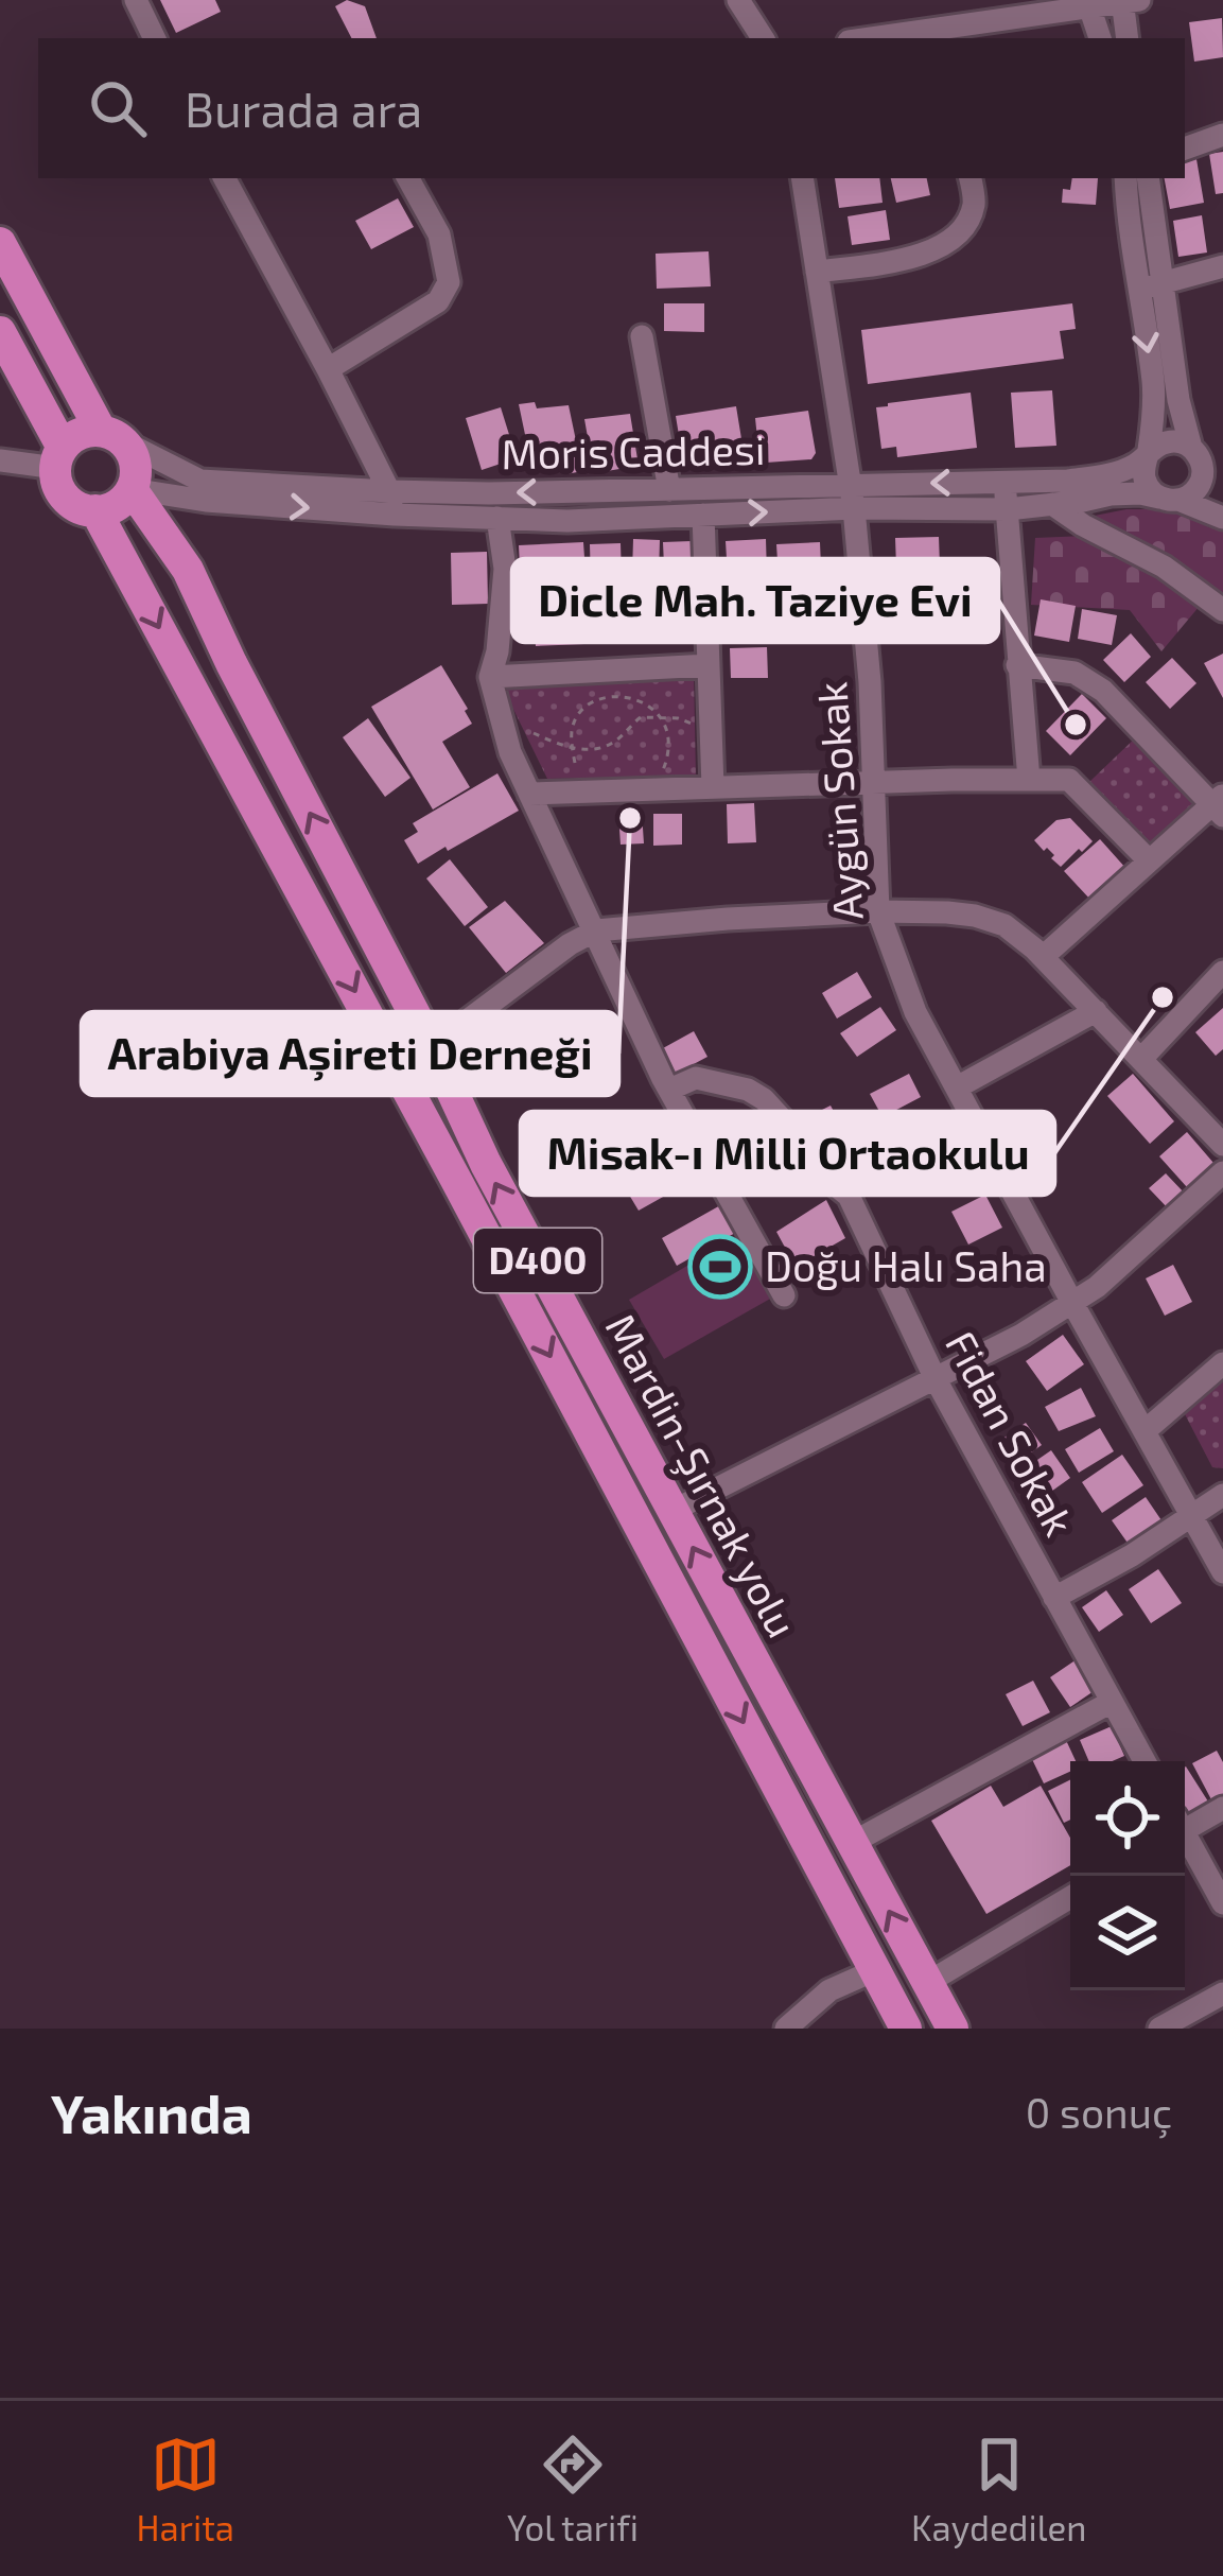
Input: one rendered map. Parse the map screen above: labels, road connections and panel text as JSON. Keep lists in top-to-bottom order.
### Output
{
  "streets": {
    "highway": ["D400", "Mardin-Şırnak yolu"],
    "street": ["Moris Caddesi", "Aygün Sokak", "Fidan Sokak"]
  },
  "crossings": [
    ["Moris Caddesi", "Aygün Sokak"],
    ["Moris Caddesi", "Mardin-Şırnak yolu"]
  ],
  "places": {
    "other": ["Dicle Mah. Taziye Evi", "Arabiya Aşireti Derneği", "Misak-ı Milli Ortaokulu"],
    "sports": ["Doğu Halı Saha"]
  },
  "page": {
    "search": "Burada ara",
    "heading": ["Yakında", "0 sonuç"],
    "nav": ["Harita", "Yol tarifi", "Kaydedilen"]
  }
}
